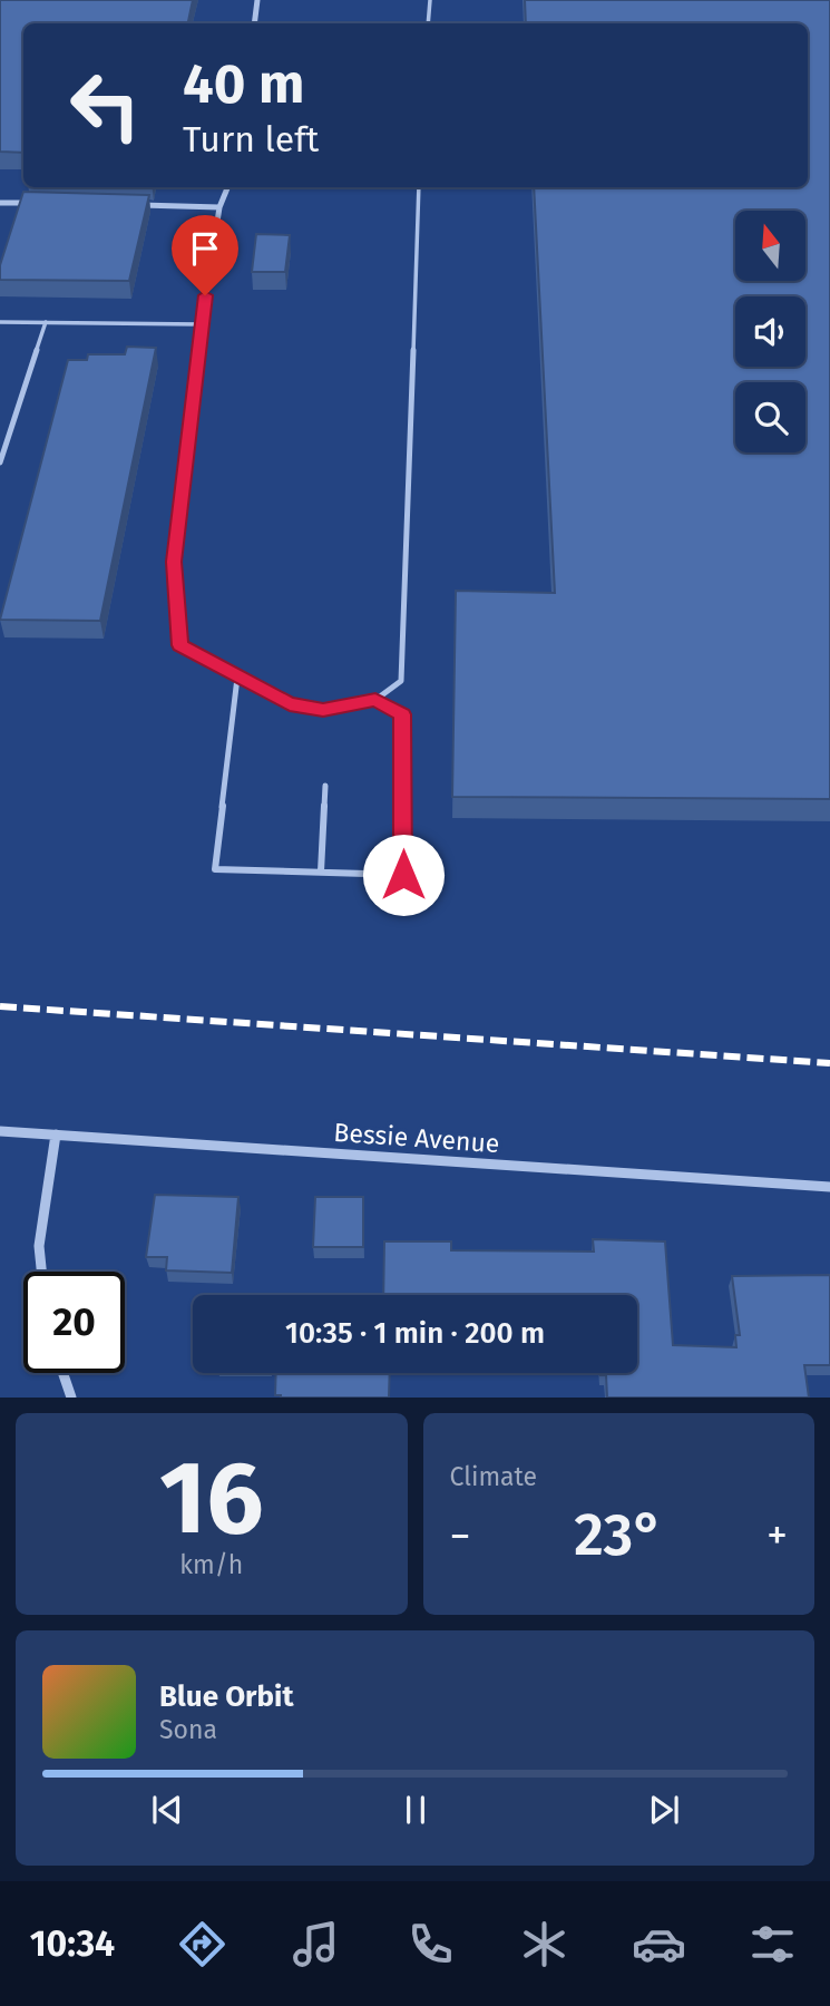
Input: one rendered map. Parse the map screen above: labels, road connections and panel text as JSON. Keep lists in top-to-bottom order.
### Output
{
  "streets": {
    "street": ["Bessie Avenue"]
  },
  "north": "top",
  "page": {
    "turn": ["40 m", "Turn left"],
    "limit": "20",
    "trip": "10:35 · 1 min · 200 m",
    "tile": [
      ["16", "km/h"],
      "Climate"
    ],
    "heat": ["−", "23°", "+"],
    "song": ["Blue Orbit", "Sona"],
    "tabs": "10:34"
  }
}
